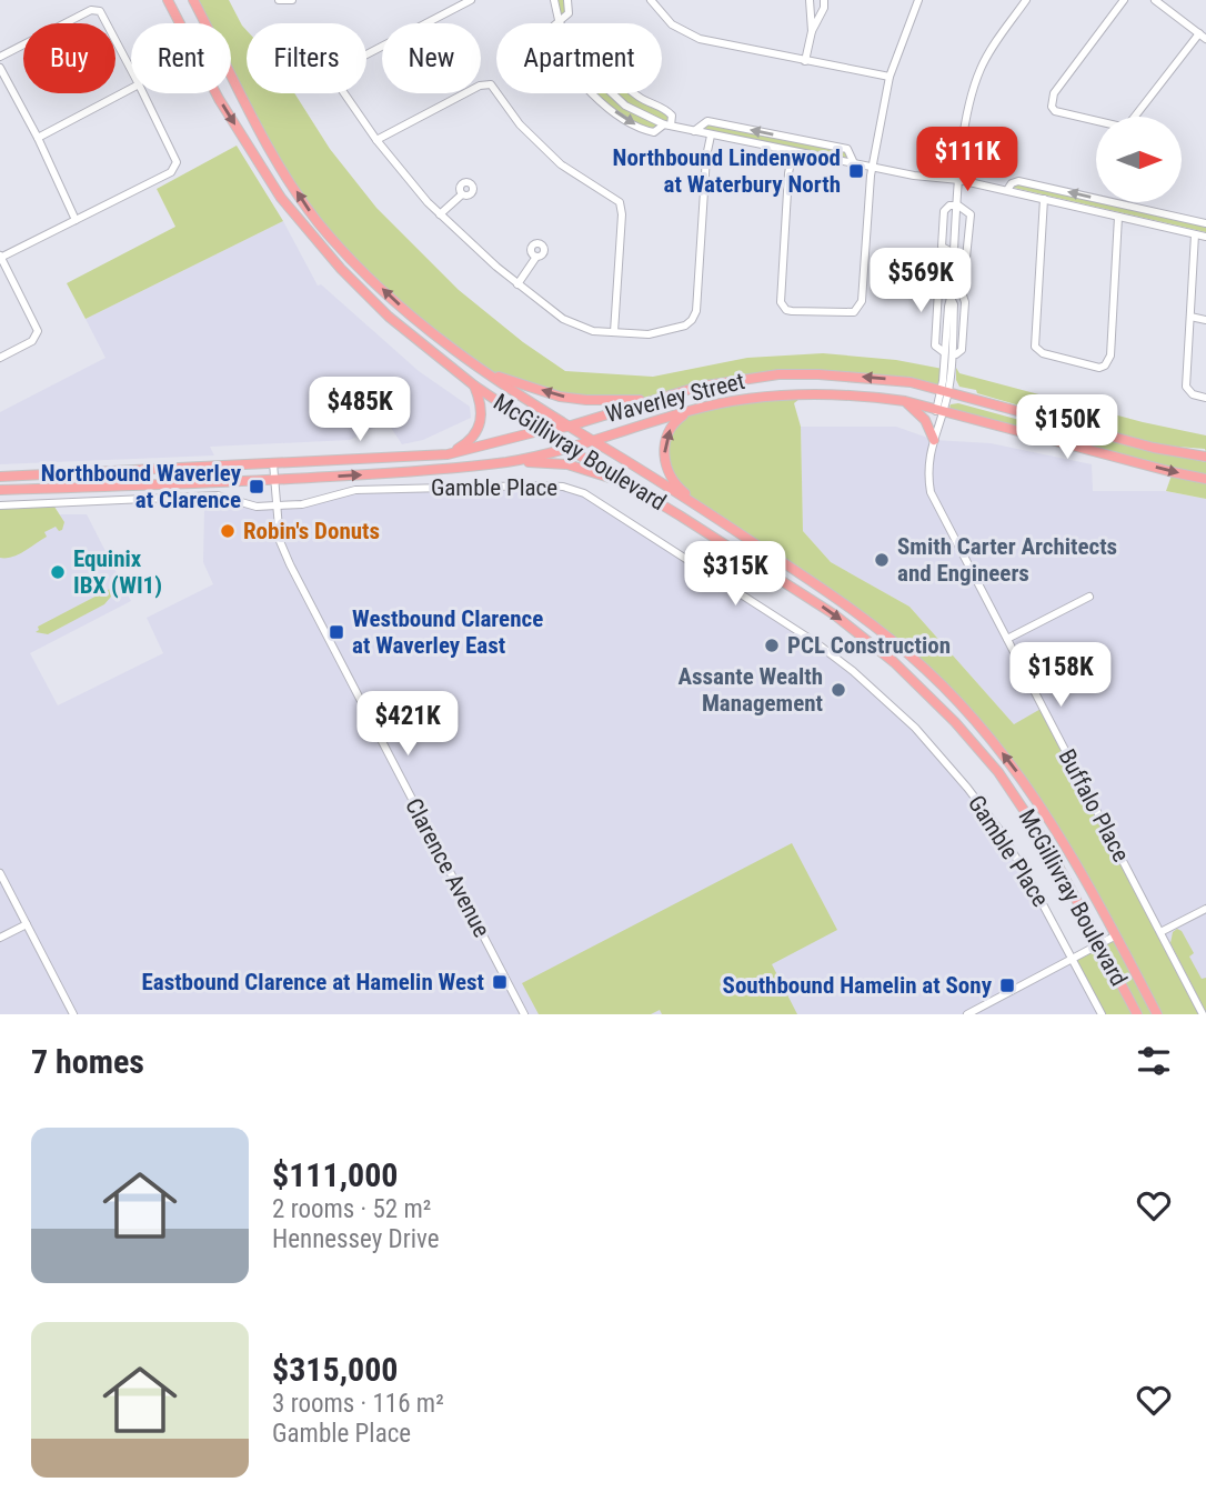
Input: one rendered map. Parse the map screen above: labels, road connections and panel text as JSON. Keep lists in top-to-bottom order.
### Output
{
  "streets": {
    "main road": ["Waverley Street", "McGillivray Boulevard"],
    "street": ["Gamble Place", "Buffalo Place", "Clarence Avenue"]
  },
  "crossings": [
    ["Waverley Street", "McGillivray Boulevard"],
    ["Waverley Street", "Buffalo Place"],
    ["Waverley Street", "Clarence Avenue"],
    ["Gamble Place", "Clarence Avenue"]
  ],
  "places": {
    "transit": [
      "Northbound Lindenwood at Waterbury North",
      "Northbound Waverley at Clarence",
      "Westbound Clarence at Waverley East",
      "Eastbound Clarence at Hamelin West",
      "Southbound Hamelin at Sony"
    ],
    "other": [
      "Robin's Donuts",
      "Smith Carter Architects and Engineers",
      "Equinix IBX (WI1)",
      "PCL Construction",
      "Assante Wealth Management"
    ]
  },
  "north": "right",
  "page": {
    "chip": [
      "Buy",
      "Rent",
      "Filters",
      "New",
      "Apartment"
    ],
    "price": [
      "$111K",
      "$569K",
      "$485K",
      "$150K",
      "$315K",
      "$158K",
      "$421K"
    ],
    "heading": "7 homes",
    "list": [
      {
        "name": "$111,000",
        "note": "2 rooms · 52 m² · Hennessey Drive"
      },
      {
        "name": "$315,000",
        "note": "3 rooms · 116 m² · Gamble Place"
      }
    ]
  }
}
